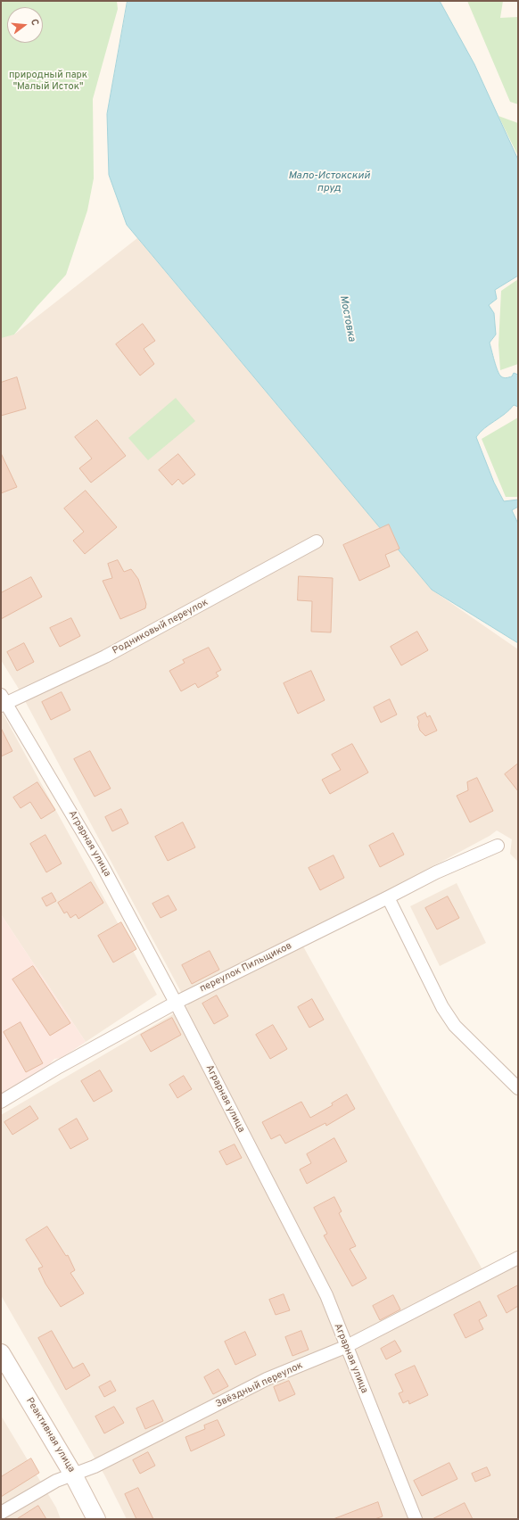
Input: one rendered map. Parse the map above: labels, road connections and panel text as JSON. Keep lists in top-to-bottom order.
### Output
{
  "streets": {
    "main road": ["Реактивная улица"],
    "street": [
      "Родниковый переулок",
      "Аграрная улица",
      "переулок Пильщиков",
      "Звёздный переулок"
    ]
  },
  "crossings": [
    ["Родниковый переулок", "Аграрная улица"],
    ["Аграрная улица", "переулок Пильщиков"],
    ["Аграрная улица", "Звёздный переулок"],
    ["Звёздный переулок", "Реактивная улица"]
  ],
  "water": ["Мало-Истокский пруд", "Мостовка"],
  "parks": ["природный парк \"Малый Исток\""],
  "north": "right"
}
